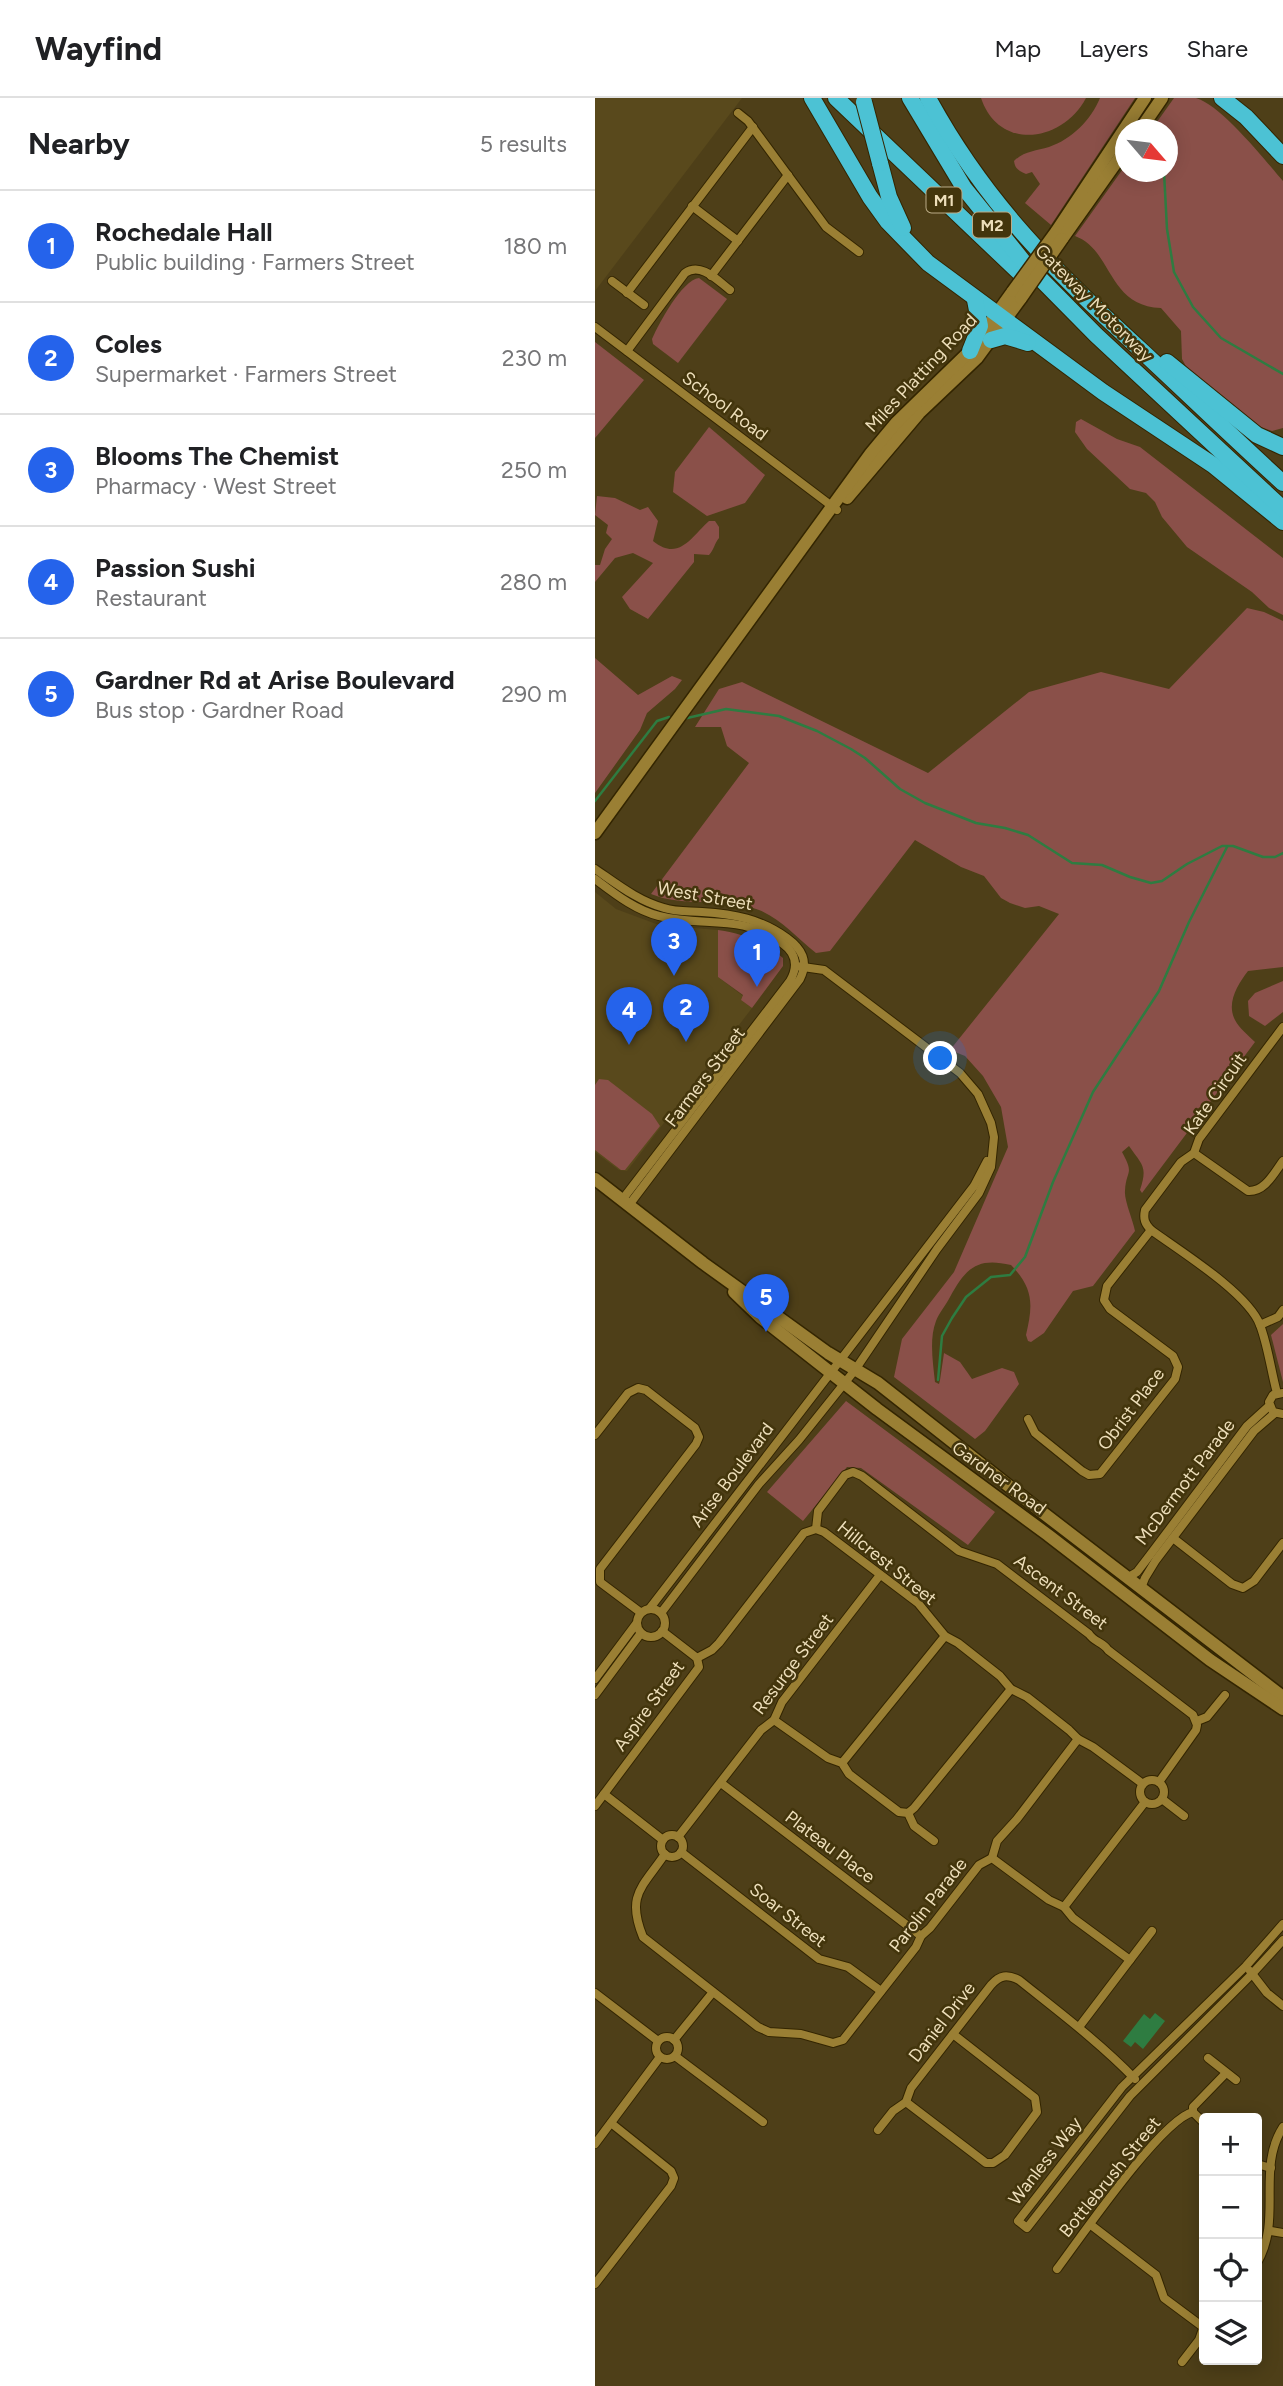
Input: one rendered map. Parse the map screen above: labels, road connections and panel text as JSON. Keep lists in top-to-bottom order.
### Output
{
  "streets": {
    "highway": ["M1", "M2", "Gateway Motorway"],
    "street": [
      "Miles Platting Road",
      "School Road",
      "West Street",
      "Farmers Street",
      "Kate Circuit",
      "Obrist Place",
      "Arise Boulevard",
      "Gardner Road",
      "McDermott Parade",
      "Hillcrest Street",
      "Ascent Street",
      "Resurge Street",
      "Aspire Street",
      "Plateau Place",
      "Parolin Parade",
      "Soar Street",
      "Daniel Drive",
      "Wanless Way",
      "Bottlebrush Street"
    ]
  },
  "crossings": [
    ["M1", "Gateway Motorway"],
    ["Miles Platting Road", "School Road"],
    ["West Street", "Farmers Street"],
    ["Farmers Street", "Gardner Road"],
    ["Kate Circuit", "Obrist Place"],
    ["Arise Boulevard", "Gardner Road"],
    ["Arise Boulevard", "Aspire Street"],
    ["Gardner Road", "McDermott Parade"],
    ["Hillcrest Street", "Ascent Street"],
    ["Hillcrest Street", "Resurge Street"],
    ["Hillcrest Street", "Aspire Street"],
    ["Resurge Street", "Plateau Place"],
    ["Resurge Street", "Soar Street"],
    ["Plateau Place", "Parolin Parade"],
    ["Parolin Parade", "Soar Street"],
    ["Daniel Drive", "Wanless Way"]
  ],
  "north": "bottom right",
  "page": {
    "header": "Wayfind",
    "nav": ["Map", "Layers", "Share"],
    "heading": ["Nearby", "5 results"],
    "list": [
      {
        "mark": "1",
        "name": "Rochedale Hall",
        "note": "Public building · Farmers Street",
        "value": "180 m"
      },
      {
        "mark": "2",
        "name": "Coles",
        "note": "Supermarket · Farmers Street",
        "value": "230 m"
      },
      {
        "mark": "3",
        "name": "Blooms The Chemist",
        "note": "Pharmacy · West Street",
        "value": "250 m"
      },
      {
        "mark": "4",
        "name": "Passion Sushi",
        "note": "Restaurant",
        "value": "280 m"
      },
      {
        "mark": "5",
        "name": "Gardner Rd at Arise Boulevard",
        "note": "Bus stop · Gardner Road",
        "value": "290 m"
      }
    ],
    "pins": [
      "3",
      "1",
      "2",
      "4",
      "5"
    ],
    "map_buttons": ["+", "−"]
  }
}
